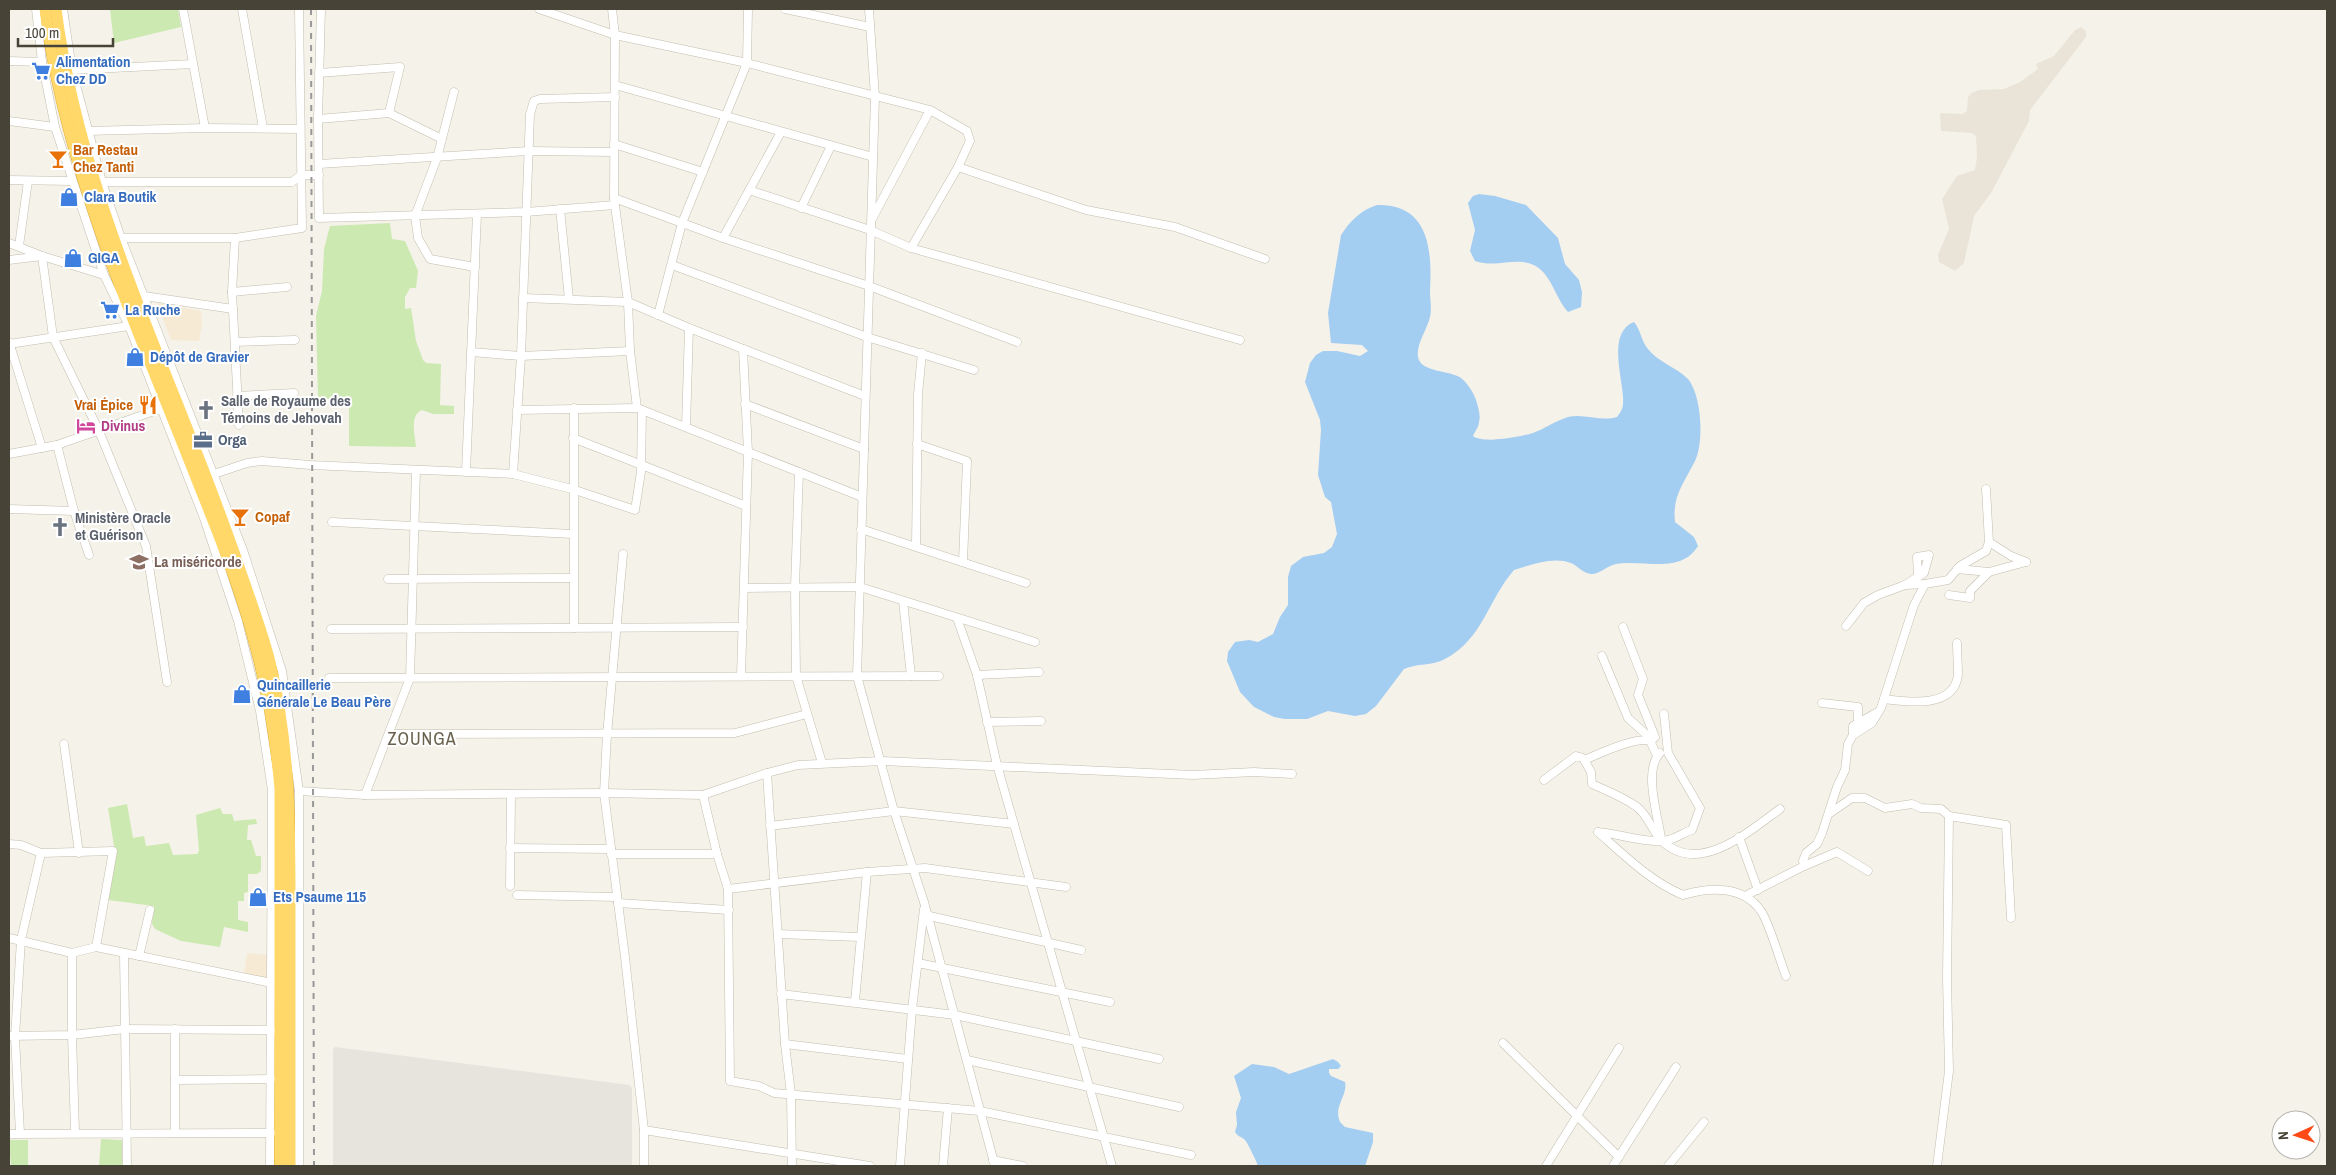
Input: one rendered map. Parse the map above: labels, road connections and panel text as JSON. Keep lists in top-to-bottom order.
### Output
{
  "districts": ["ZOUNGA"],
  "places": {
    "supermarket": ["Alimentation Chez DD", "La Ruche"],
    "bar": ["Bar Restau Chez Tanti", "Copaf"],
    "shop": [
      "Clara Boutik",
      "GIGA",
      "Dépôt de Gravier",
      "Quincaillerie Générale Le Beau Père",
      "Ets Psaume 115"
    ],
    "restaurant": ["Vrai Épice"],
    "church": ["Salle de Royaume des Témoins de Jehovah", "Ministère Oracle et Guérison"],
    "hotel": ["Divinus"],
    "office": ["Orga"],
    "school or university": ["La miséricorde"]
  },
  "scale_bar": "100 m",
  "north": "left"
}
